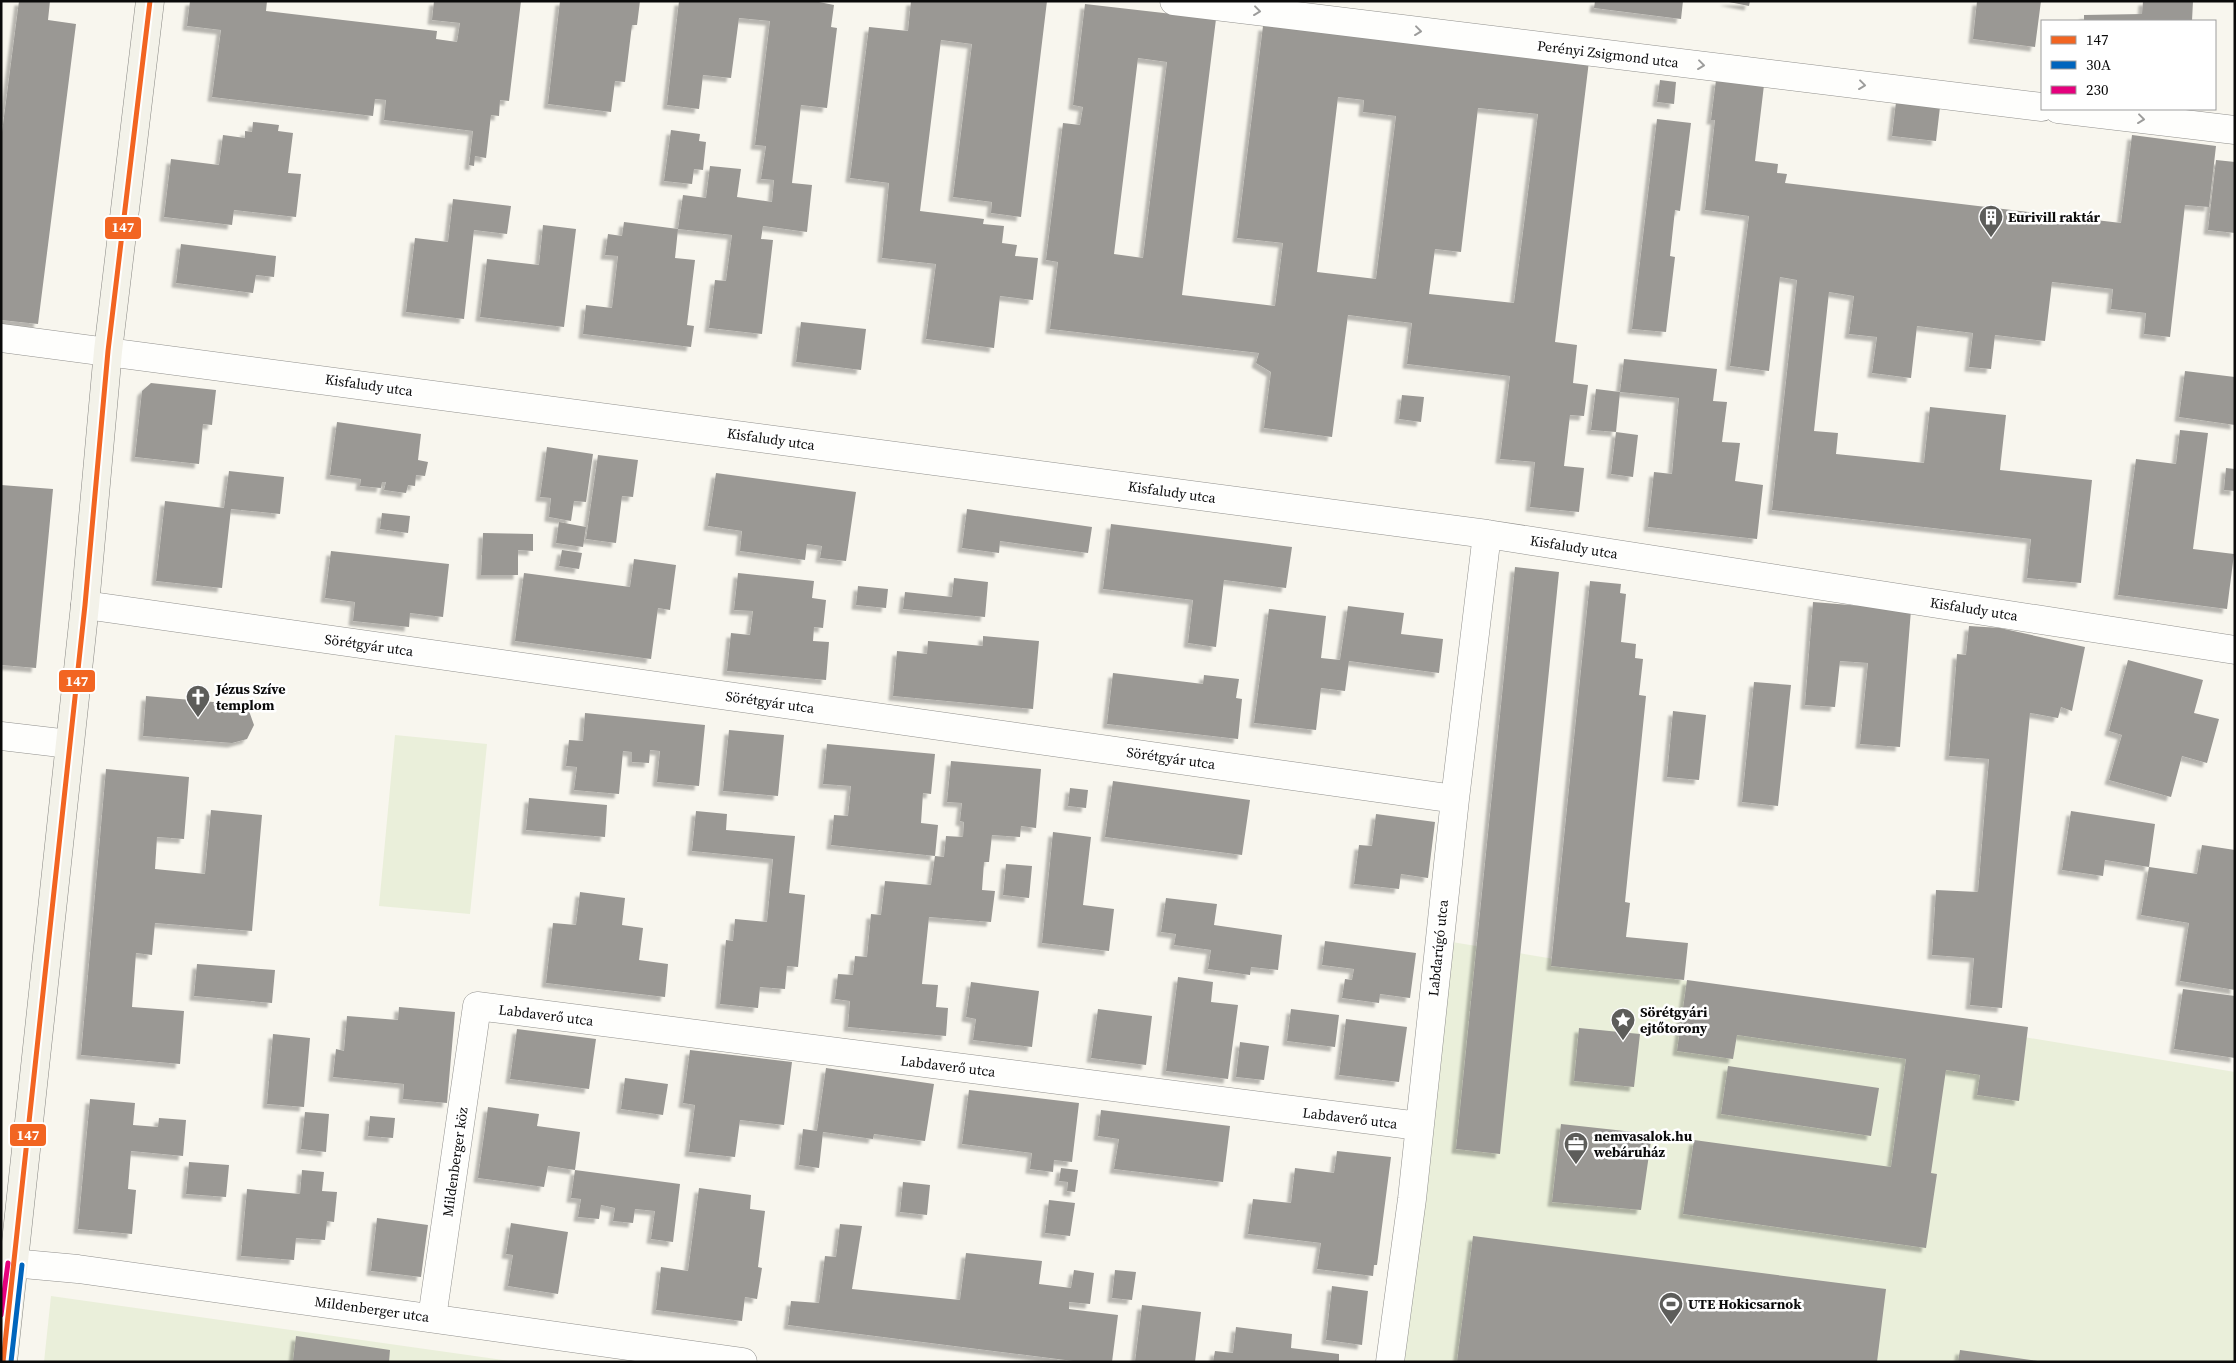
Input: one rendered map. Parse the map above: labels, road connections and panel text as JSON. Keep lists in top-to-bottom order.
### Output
{
  "streets": {
    "street": [
      "Perényi Zsigmond utca",
      "Kisfaludy utca",
      "Sörétgyár utca",
      "Labdarúgó utca",
      "Labdaverő utca",
      "Mildenberger köz",
      "Mildenberger utca"
    ]
  },
  "crossings": [
    ["Kisfaludy utca", "Labdarúgó utca"],
    ["Sörétgyár utca", "Labdarúgó utca"],
    ["Labdarúgó utca", "Labdaverő utca"],
    ["Labdaverő utca", "Mildenberger köz"],
    ["Mildenberger köz", "Mildenberger utca"]
  ],
  "one_way": ["Perényi Zsigmond utca"],
  "places": {
    "building": ["Eurivill raktár"],
    "church": ["Jézus Szíve templom"],
    "place": ["Sörétgyári ejtőtorony"],
    "office": ["nemvasalok.hu webáruház"],
    "sports": ["UTE Hokicsarnok"]
  },
  "lines": ["transit line 147", "transit line 230", "transit line 30A"],
  "legend": ["147", "30A", "230"]
}
